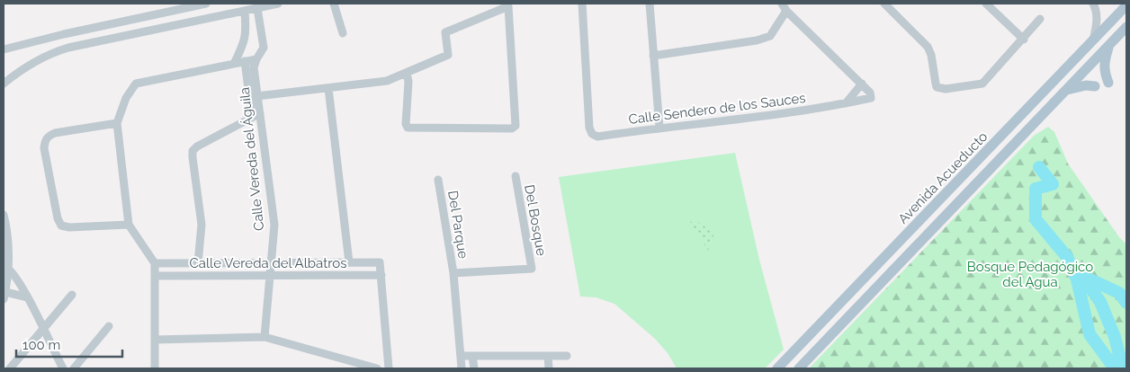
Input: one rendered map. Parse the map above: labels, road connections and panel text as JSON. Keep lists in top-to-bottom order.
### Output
{
  "streets": {
    "main road": ["Avenida Acueducto"],
    "street": [
      "Calle Sendero de los Sauces",
      "Calle Vereda del Águila",
      "Del Bosque",
      "Del Parque",
      "Calle Vereda del Albatros"
    ]
  },
  "crossings": [
    ["Calle Vereda del Águila", "Calle Vereda del Albatros"],
    ["Del Bosque", "Del Parque"]
  ],
  "parks": ["Bosque Pedagógico del Agua"],
  "scale_bar": "100 m"
}
